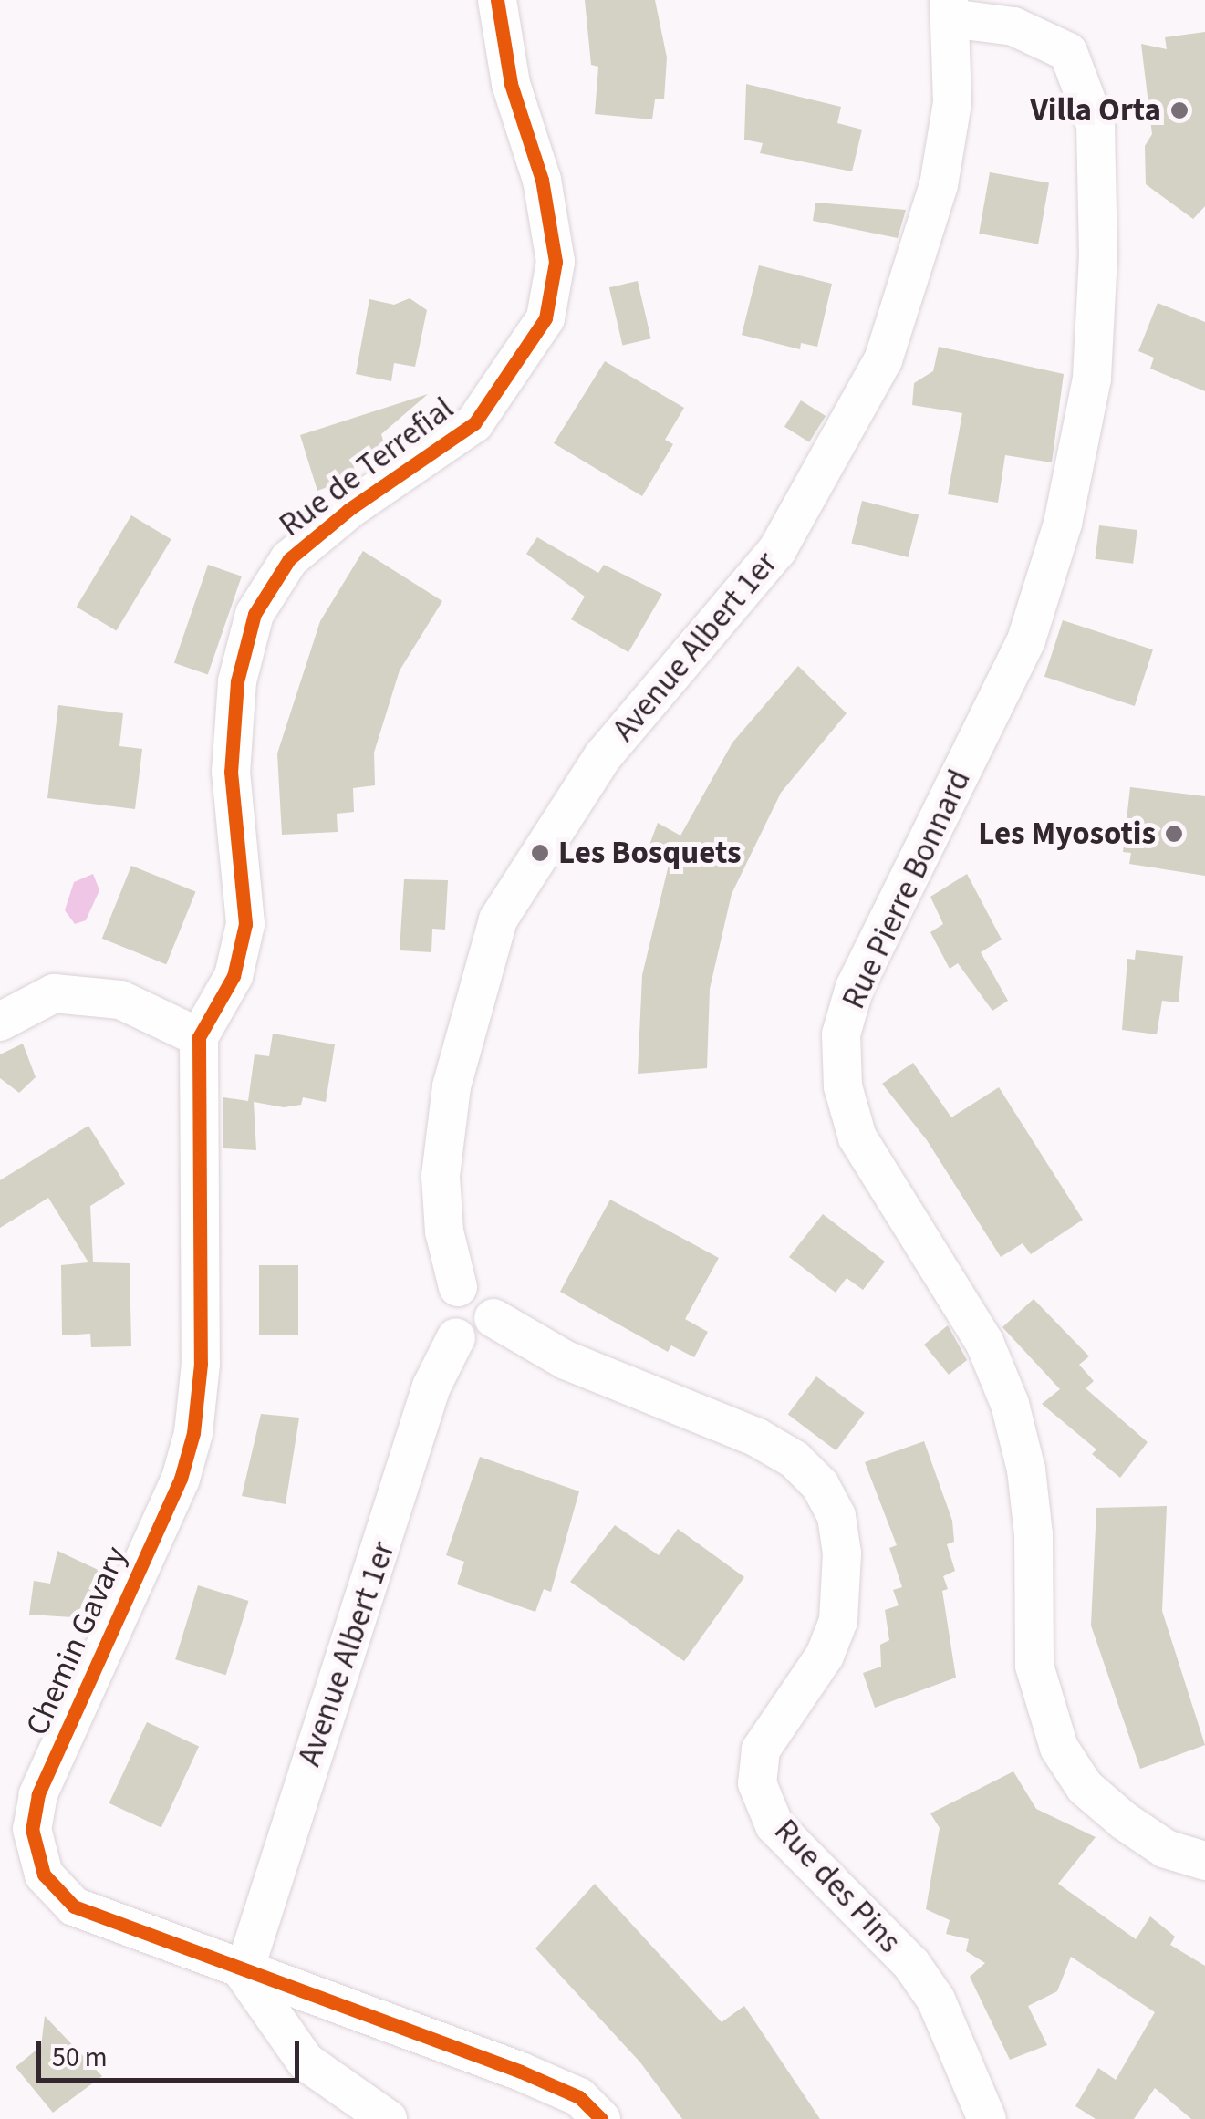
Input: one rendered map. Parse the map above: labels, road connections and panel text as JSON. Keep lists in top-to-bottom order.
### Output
{
  "streets": {
    "street": [
      "Rue de Terrefial",
      "Avenue Albert 1er",
      "Rue Pierre Bonnard",
      "Chemin Gavary",
      "Rue des Pins"
    ]
  },
  "crossings": [
    ["Rue de Terrefial", "Chemin Gavary"],
    ["Avenue Albert 1er", "Rue Pierre Bonnard"],
    ["Avenue Albert 1er", "Chemin Gavary"],
    ["Avenue Albert 1er", "Rue des Pins"]
  ],
  "places": ["Villa Orta", "Les Myosotis", "Les Bosquets"],
  "scale_bar": "50 m"
}
